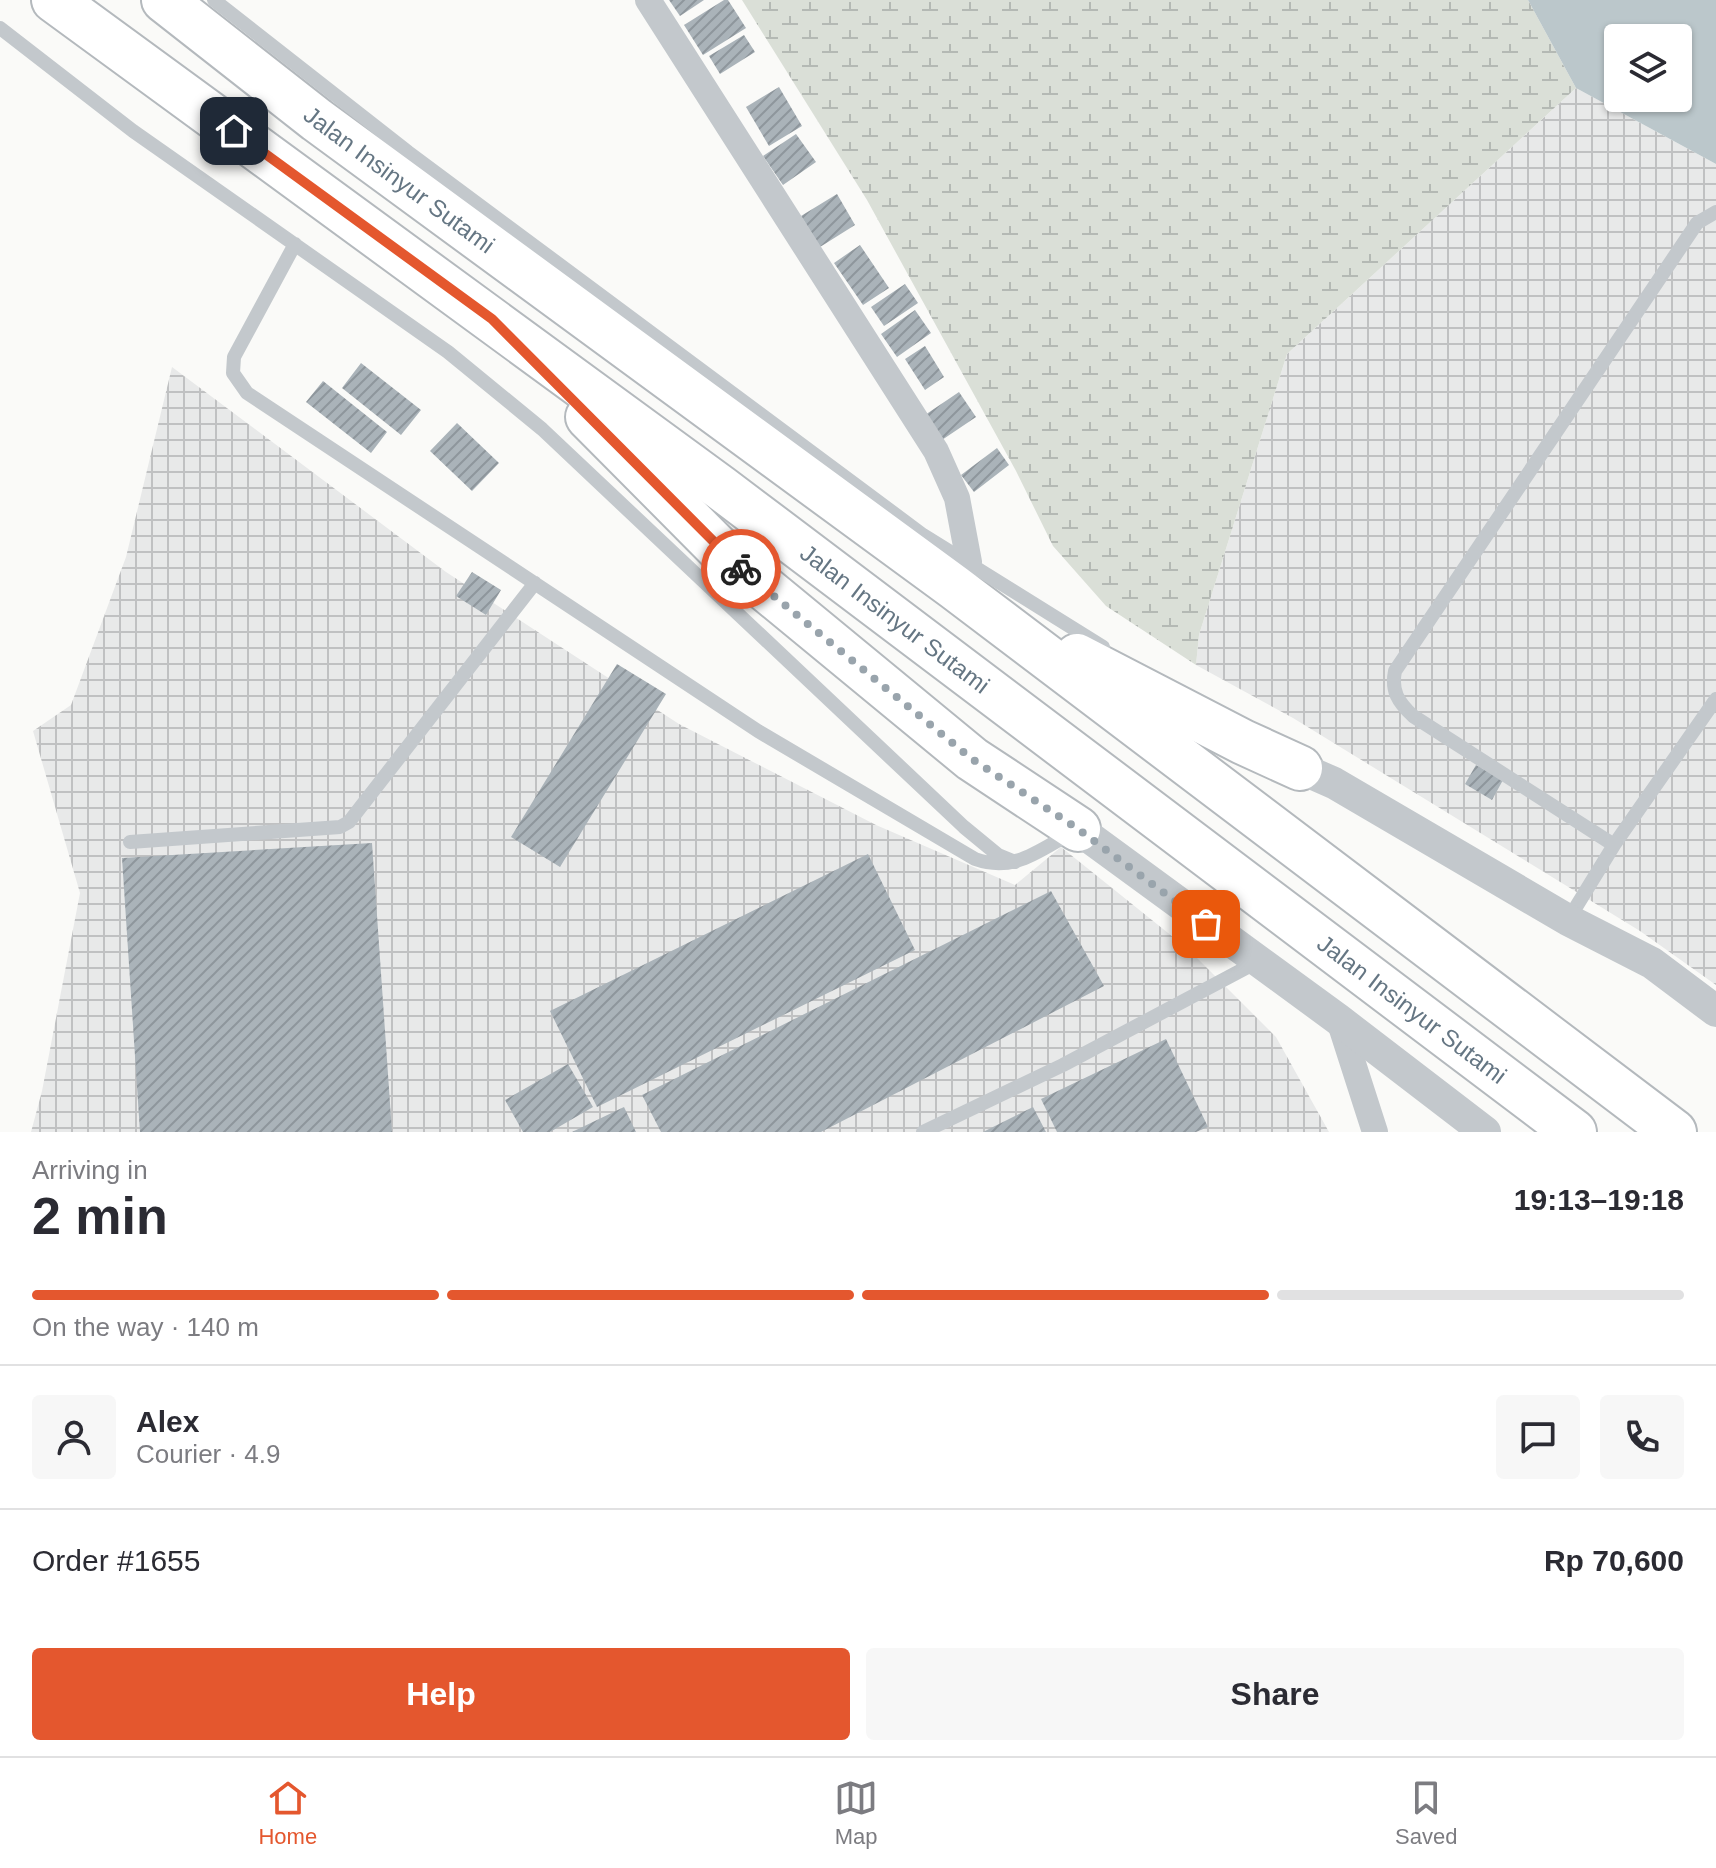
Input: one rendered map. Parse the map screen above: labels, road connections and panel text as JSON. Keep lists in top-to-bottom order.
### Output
{
  "streets": {
    "highway": ["Jalan Insinyur Sutami"]
  },
  "page": {
    "heading": ["2 min", "Arriving in", "19:13–19:18"],
    "panel": [
      "Alex",
      "Courier · 4.9",
      "Order #1655",
      "Rp 70,600"
    ],
    "bar": "On the way · 140 m",
    "buttons": ["Help", "Share"],
    "tabs": ["Home", "Map", "Saved"]
  }
}
